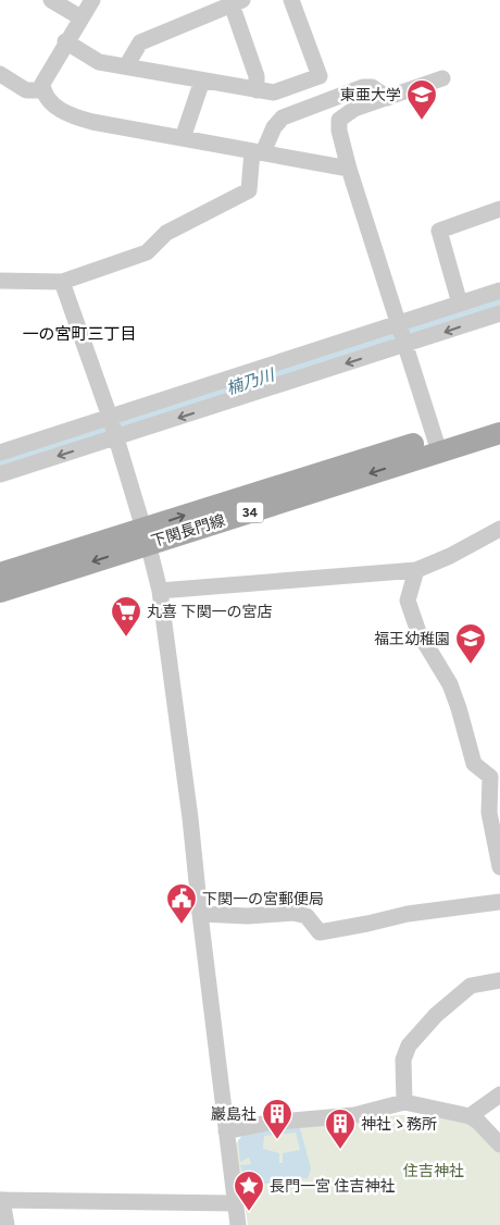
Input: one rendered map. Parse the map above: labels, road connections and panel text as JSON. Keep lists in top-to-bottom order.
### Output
{
  "streets": {
    "main road": ["34", "下関長門線"]
  },
  "districts": ["一の宮町三丁目"],
  "water": ["楠乃川"],
  "parks": ["住吉神社"],
  "places": {
    "school or university": ["東亜大学", "福王幼稚園"],
    "supermarket": ["丸喜 下関一の宮店"],
    "public building": ["下関一の宮郵便局"],
    "building": ["巖島社", "神社ゝ務所"],
    "place": ["長門一宮 住吉神社"]
  }
}
